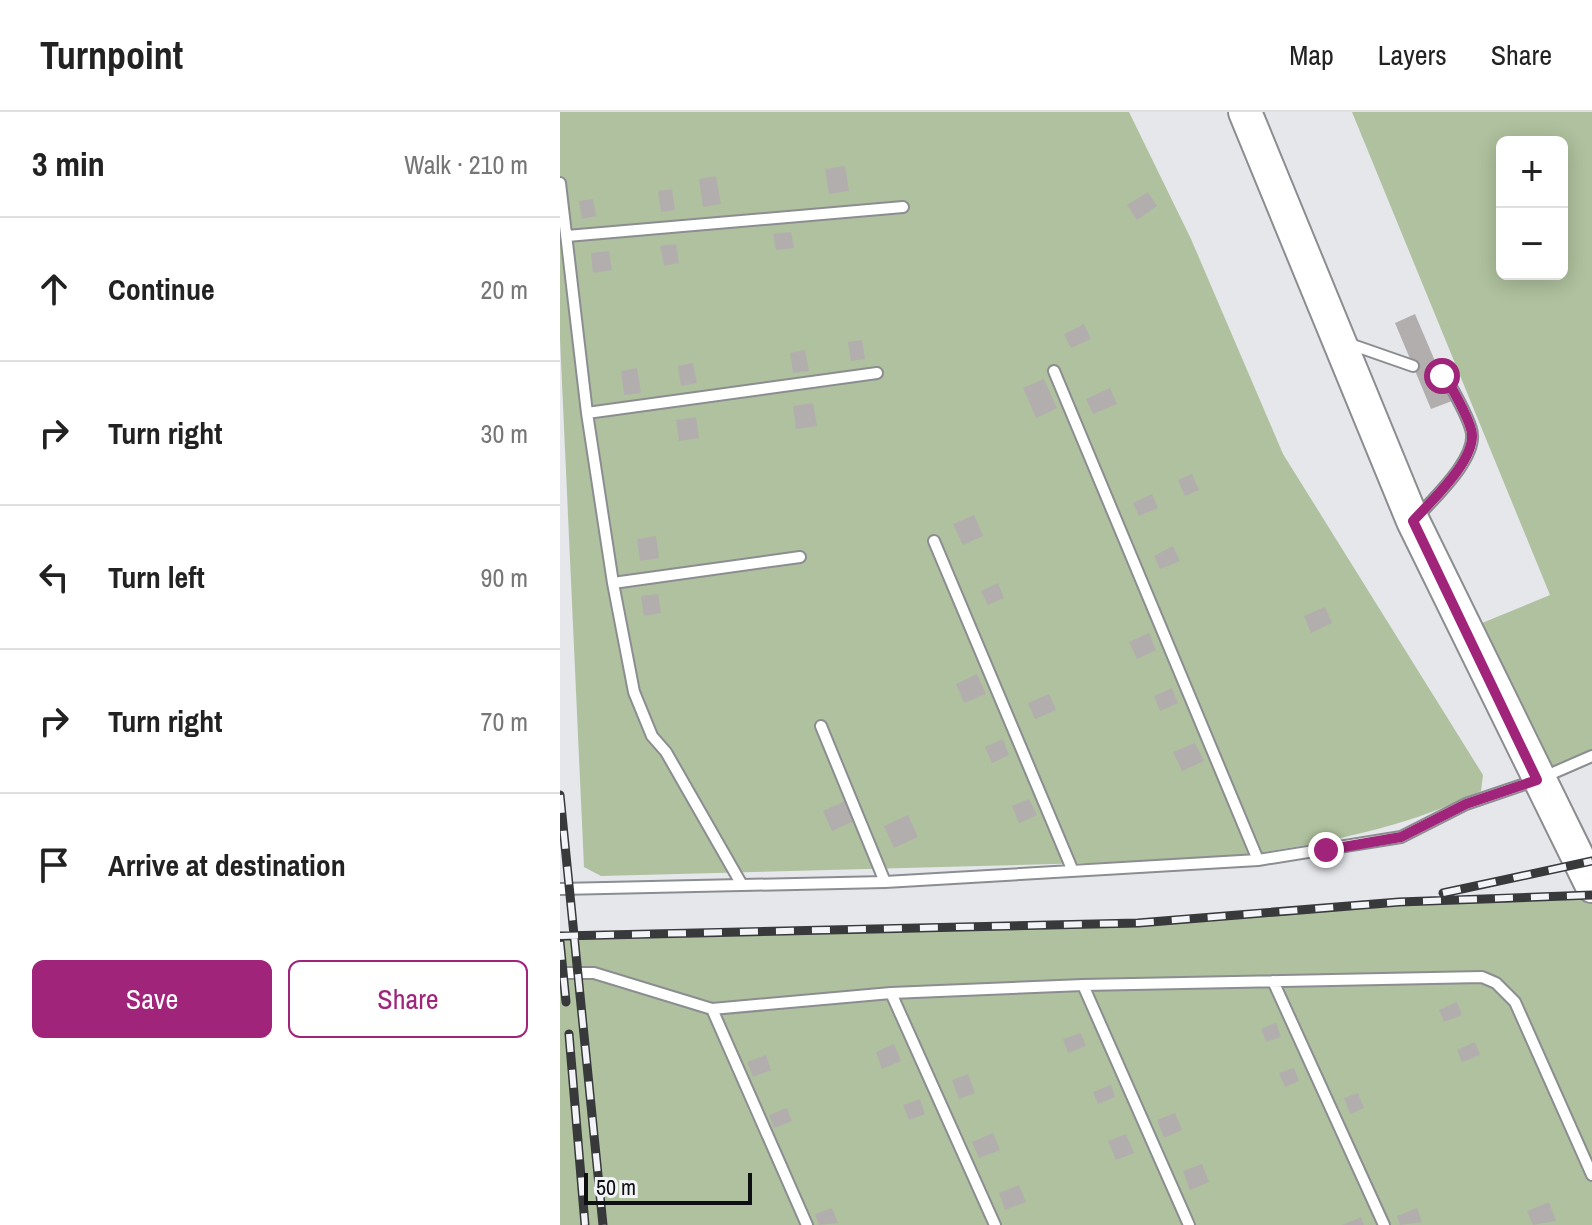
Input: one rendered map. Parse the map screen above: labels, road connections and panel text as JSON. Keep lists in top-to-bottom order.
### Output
{
  "scale_bar": "50 m",
  "page": {
    "header": "Turnpoint",
    "nav": ["Map", "Layers", "Share"],
    "heading": ["3 min", "Walk · 210 m"],
    "map_buttons": ["+", "−"],
    "list": [
      ["Continue", "20 m"],
      ["Turn right", "30 m"],
      ["Turn left", "90 m"],
      ["Turn right", "70 m"],
      "Arrive at destination"
    ],
    "buttons": ["Save", "Share"],
    "scale": "50 m"
  }
}
